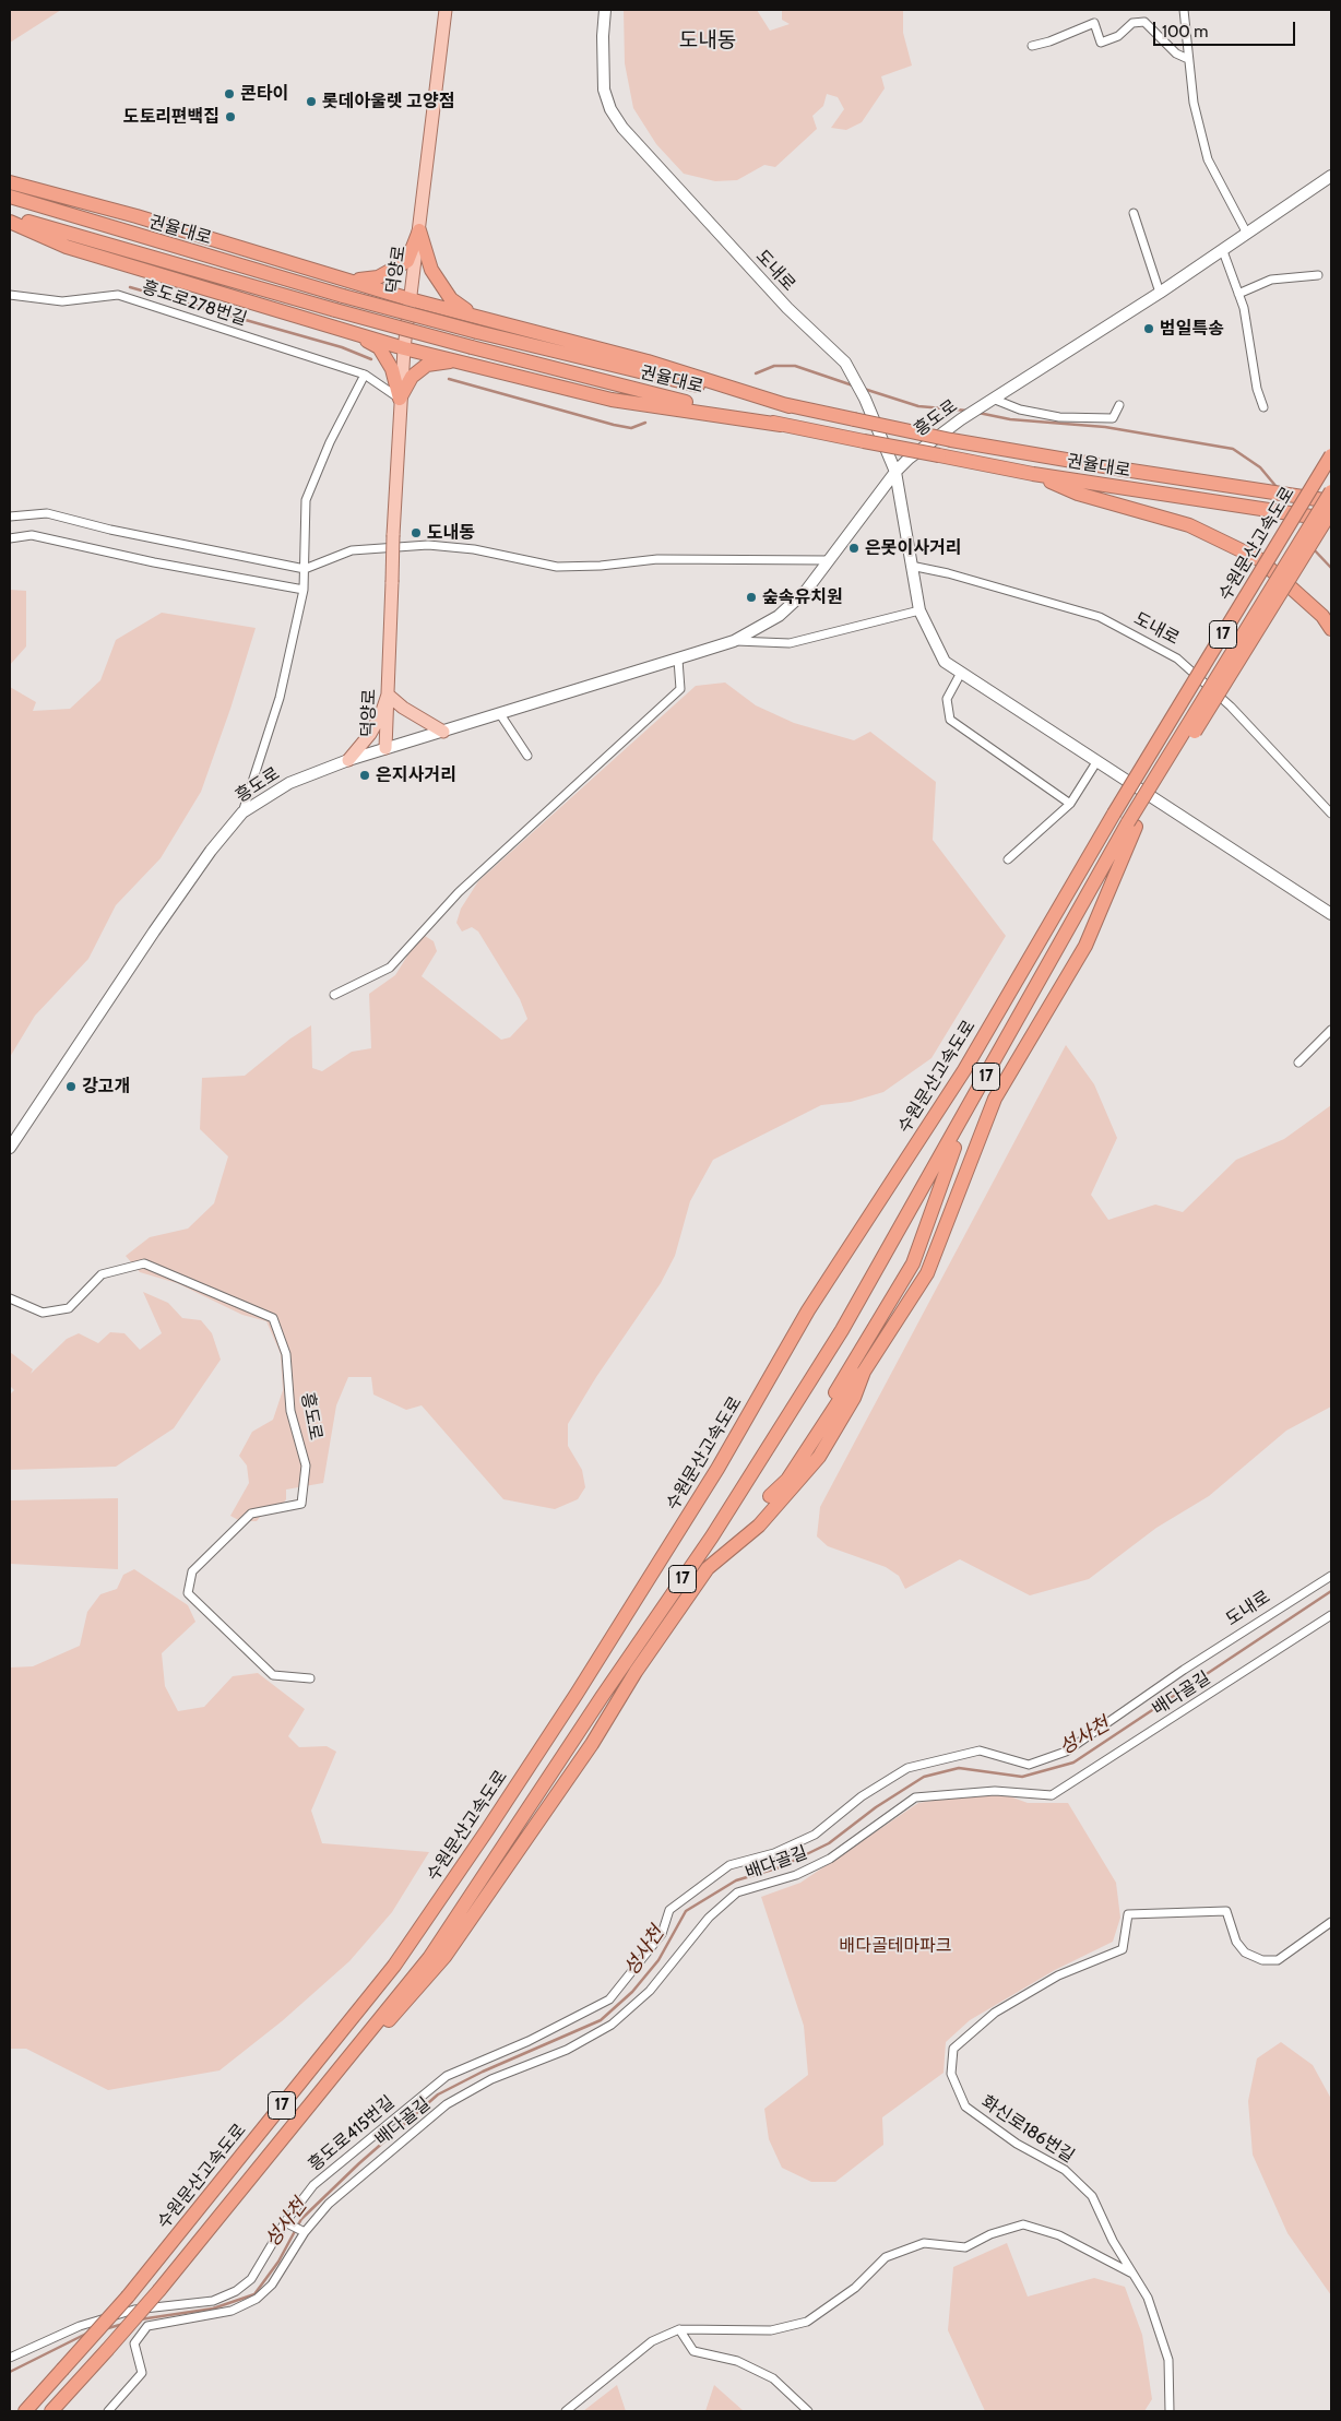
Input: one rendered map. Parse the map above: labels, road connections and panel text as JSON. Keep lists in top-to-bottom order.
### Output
{
  "streets": {
    "highway": ["권율대로", "수원문산고속도로", "17"],
    "main road": ["덕양로"],
    "street": [
      "도내로",
      "흥도로278번길",
      "흥도로",
      "배다골길",
      "화신로186번길",
      "흥도로415번길"
    ]
  },
  "crossings": [
    ["덕양로", "흥도로278번길"],
    ["덕양로", "흥도로"],
    ["도내로", "흥도로"],
    ["도내로", "흥도로415번길"]
  ],
  "districts": ["도내동"],
  "water": ["성사천"],
  "parks": ["배다골테마파크"],
  "places": [
    "콘타이",
    "롯데아울렛 고양점",
    "도토리편백집",
    "범일특송",
    "도내동",
    "은못이사거리",
    "숲속유치원",
    "은지사거리",
    "강고개"
  ],
  "scale_bar": "100 m"
}
